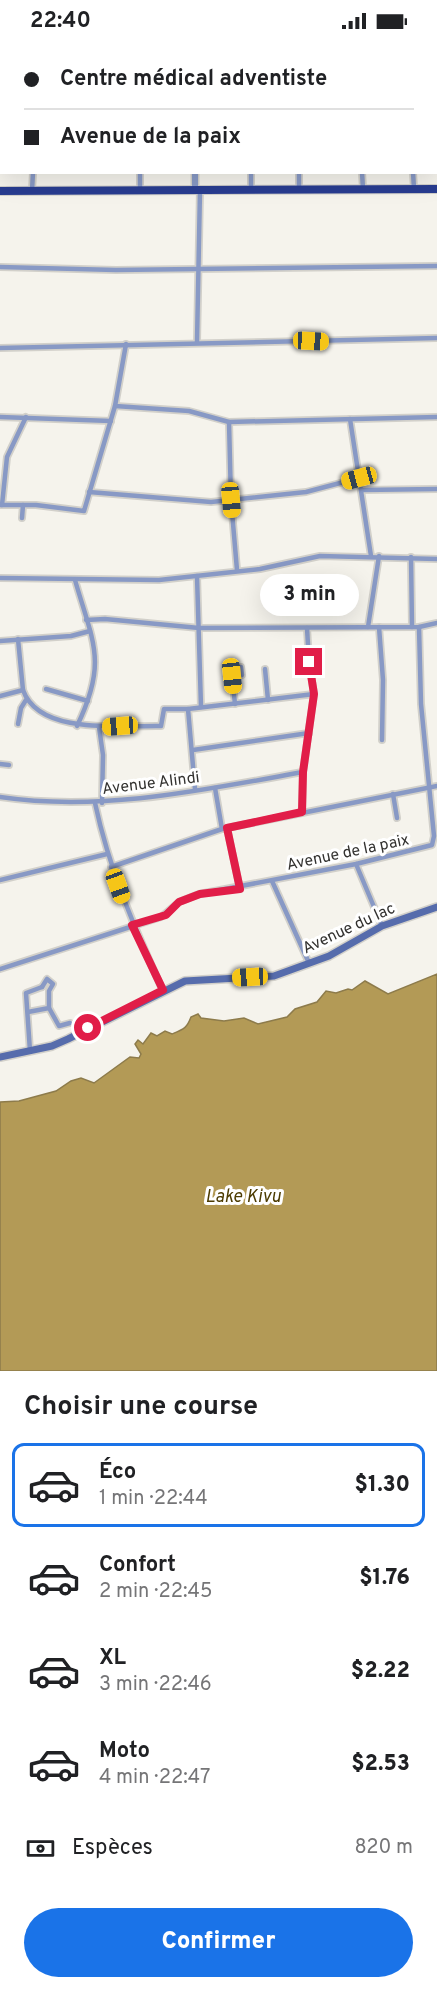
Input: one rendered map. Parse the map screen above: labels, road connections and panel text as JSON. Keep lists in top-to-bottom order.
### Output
{
  "streets": {
    "main road": ["Avenue du lac"],
    "street": ["Avenue Alindi", "Avenue de la paix"]
  },
  "crossings": [
    ["Avenue de la paix", "Avenue du lac"]
  ],
  "water": ["Lake Kivu"],
  "page": {
    "status": "22:40",
    "banner": ["Centre médical adventiste", "Avenue de la paix"],
    "bubble": "3 min",
    "heading": "Choisir une course",
    "list": [
      {
        "name": "Éco",
        "note": "1 min · 22:44",
        "value": "$1.30"
      },
      {
        "name": "Confort",
        "note": "2 min · 22:45",
        "value": "$1.76"
      },
      {
        "name": "XL",
        "note": "3 min · 22:46",
        "value": "$2.22"
      },
      {
        "name": "Moto",
        "note": "4 min · 22:47",
        "value": "$2.53"
      }
    ],
    "pay": ["Espèces", "820 m"],
    "buttons": "Confirmer"
  }
}
